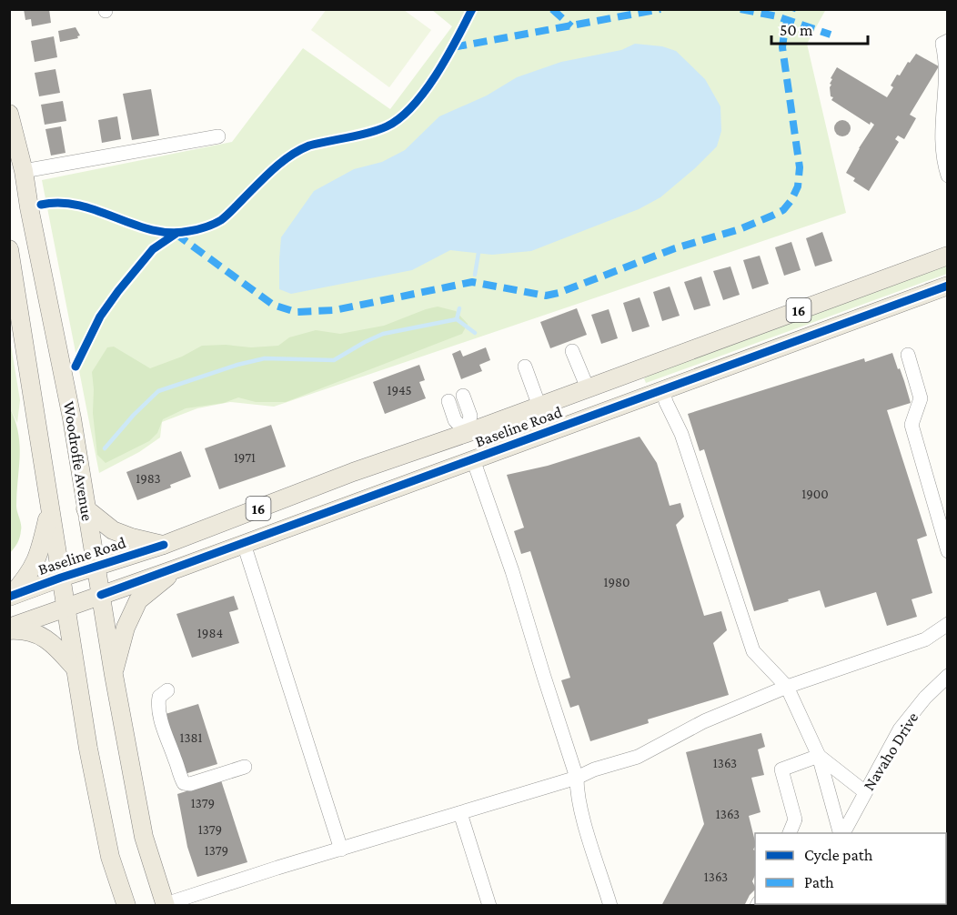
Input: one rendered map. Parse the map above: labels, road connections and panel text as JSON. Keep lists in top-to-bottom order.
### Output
{
  "streets": {
    "main road": ["16", "Baseline Road", "Woodroffe Avenue"],
    "street": ["Navaho Drive"]
  },
  "crossings": [
    ["Baseline Road", "Woodroffe Avenue"]
  ],
  "house_numbers": [
    "1945",
    "1971",
    "1983",
    "1900",
    "1980",
    "1984",
    "1381",
    "1363",
    "1379",
    "1363",
    "1379",
    "1379",
    "1363"
  ],
  "legend": ["Cycle path", "Path"],
  "scale_bar": "50 m"
}
